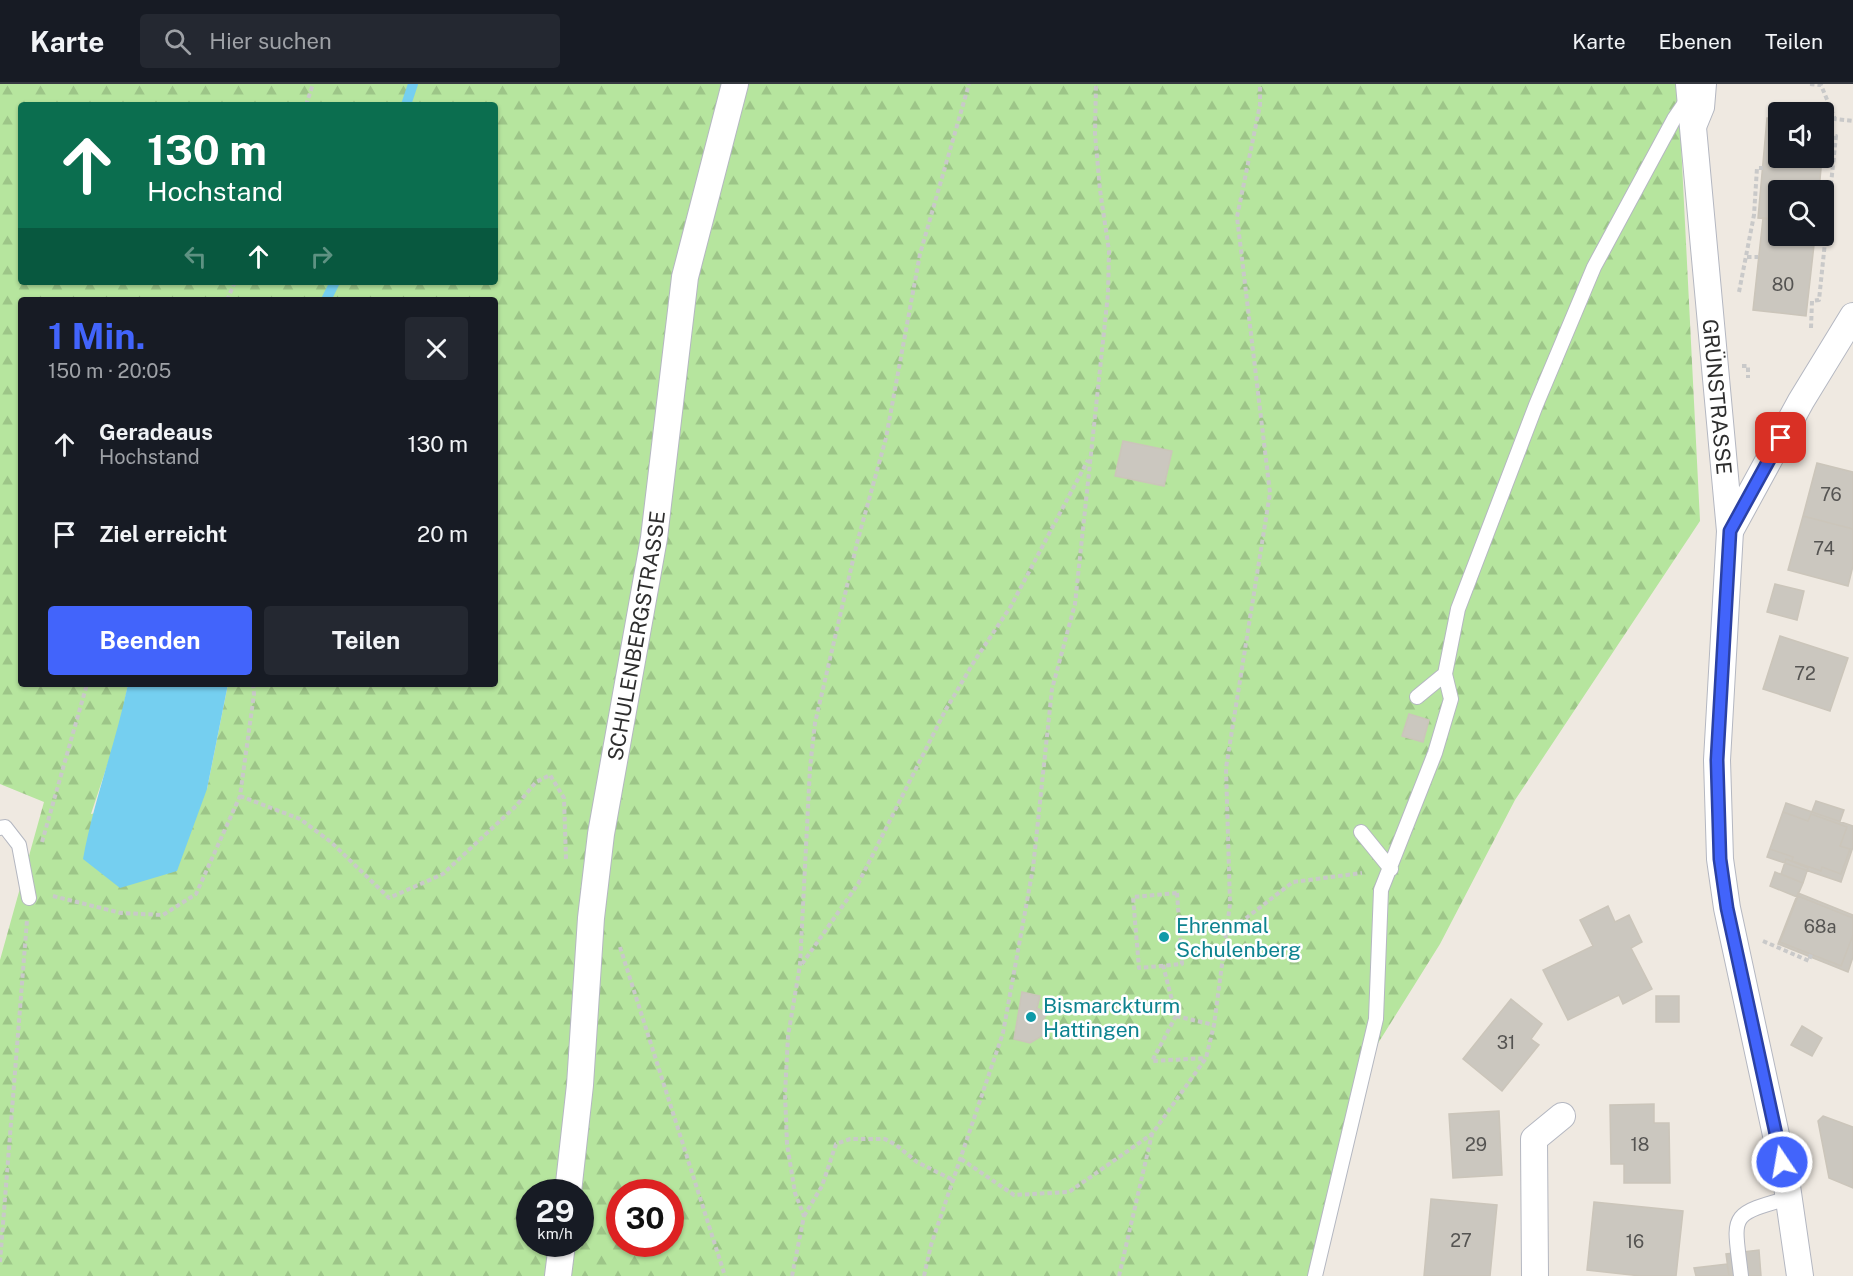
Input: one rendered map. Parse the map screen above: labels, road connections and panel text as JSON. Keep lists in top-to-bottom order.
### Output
{
  "streets": {
    "street": ["GRÜNSTRASSE", "SCHULENBERGSTRASSE"]
  },
  "places": ["Ehrenmal Schulenberg", "Bismarckturm Hattingen"],
  "house_numbers": [
    "80",
    "76",
    "74",
    "72",
    "68a",
    "31",
    "29",
    "18",
    "27",
    "16"
  ],
  "page": {
    "header": "Karte",
    "search": "Hier suchen",
    "nav": ["Karte", "Ebenen", "Teilen"],
    "turn": ["130 m", "Hochstand"],
    "heading": ["1 Min.", "150 m · 20:05"],
    "list": [
      {
        "name": "Geradeaus",
        "note": "Hochstand",
        "value": "130 m"
      },
      {
        "name": "Ziel erreicht",
        "value": "20 m"
      }
    ],
    "buttons": ["Beenden", "Teilen"],
    "speed": "29 km/h",
    "limit": "30"
  }
}
